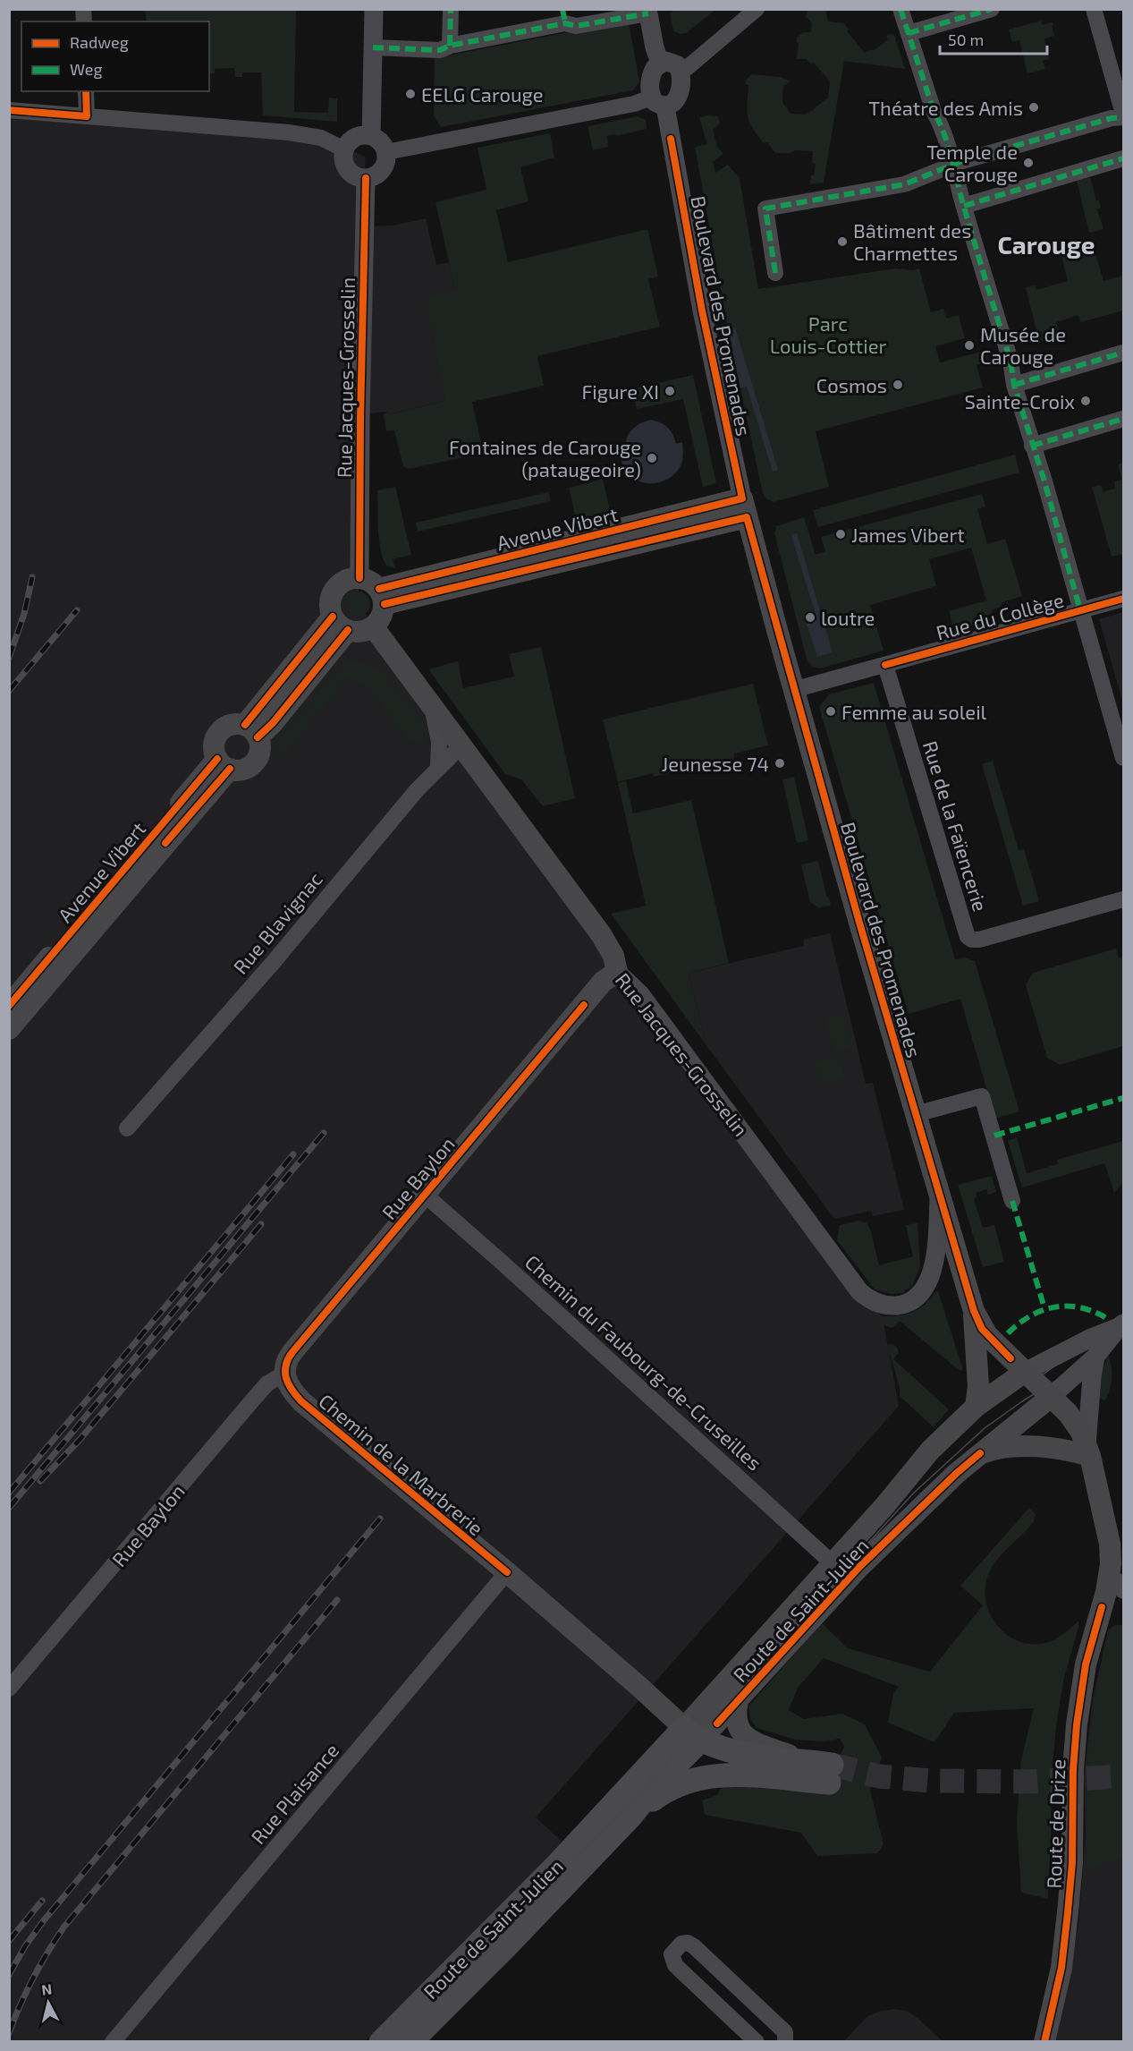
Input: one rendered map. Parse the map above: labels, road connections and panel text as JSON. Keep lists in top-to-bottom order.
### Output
{
  "streets": {
    "main road": [
      "Boulevard des Promenades",
      "Rue Jacques-Grosselin",
      "Avenue Vibert",
      "Rue Baylon",
      "Chemin de la Marbrerie",
      "Route de Saint-Julien",
      "Route de Drize"
    ],
    "street": [
      "Rue du Collège",
      "Rue de la Faïencerie",
      "Rue Blavignac",
      "Chemin du Faubourg-de-Cruseilles",
      "Rue Plaisance"
    ]
  },
  "crossings": [
    ["Boulevard des Promenades", "Rue Jacques-Grosselin"],
    ["Boulevard des Promenades", "Avenue Vibert"],
    ["Boulevard des Promenades", "Rue du Collège"],
    ["Boulevard des Promenades", "Route de Saint-Julien"],
    ["Boulevard des Promenades", "Route de Drize"],
    ["Rue Jacques-Grosselin", "Avenue Vibert"],
    ["Rue Jacques-Grosselin", "Rue Blavignac"],
    ["Rue Jacques-Grosselin", "Rue Baylon"],
    ["Rue du Collège", "Rue de la Faïencerie"],
    ["Rue Baylon", "Chemin du Faubourg-de-Cruseilles"],
    ["Rue Baylon", "Chemin de la Marbrerie"],
    ["Chemin du Faubourg-de-Cruseilles", "Route de Saint-Julien"],
    ["Chemin de la Marbrerie", "Route de Saint-Julien"],
    ["Chemin de la Marbrerie", "Rue Plaisance"],
    ["Route de Saint-Julien", "Route de Drize"]
  ],
  "districts": ["Carouge"],
  "parks": ["Parc Louis-Cottier"],
  "places": [
    "EELG Carouge",
    "Théatre des Amis",
    "Temple de Carouge",
    "Bâtiment des Charmettes",
    "Musée de Carouge",
    "Cosmos",
    "Figure XI",
    "Sainte-Croix",
    "Fontaines de Carouge (pataugeoire)",
    "James Vibert",
    "loutre",
    "Femme au soleil",
    "Jeunesse 74"
  ],
  "legend": ["Radweg", "Weg"],
  "scale_bar": "50 m",
  "north": "top"
}
